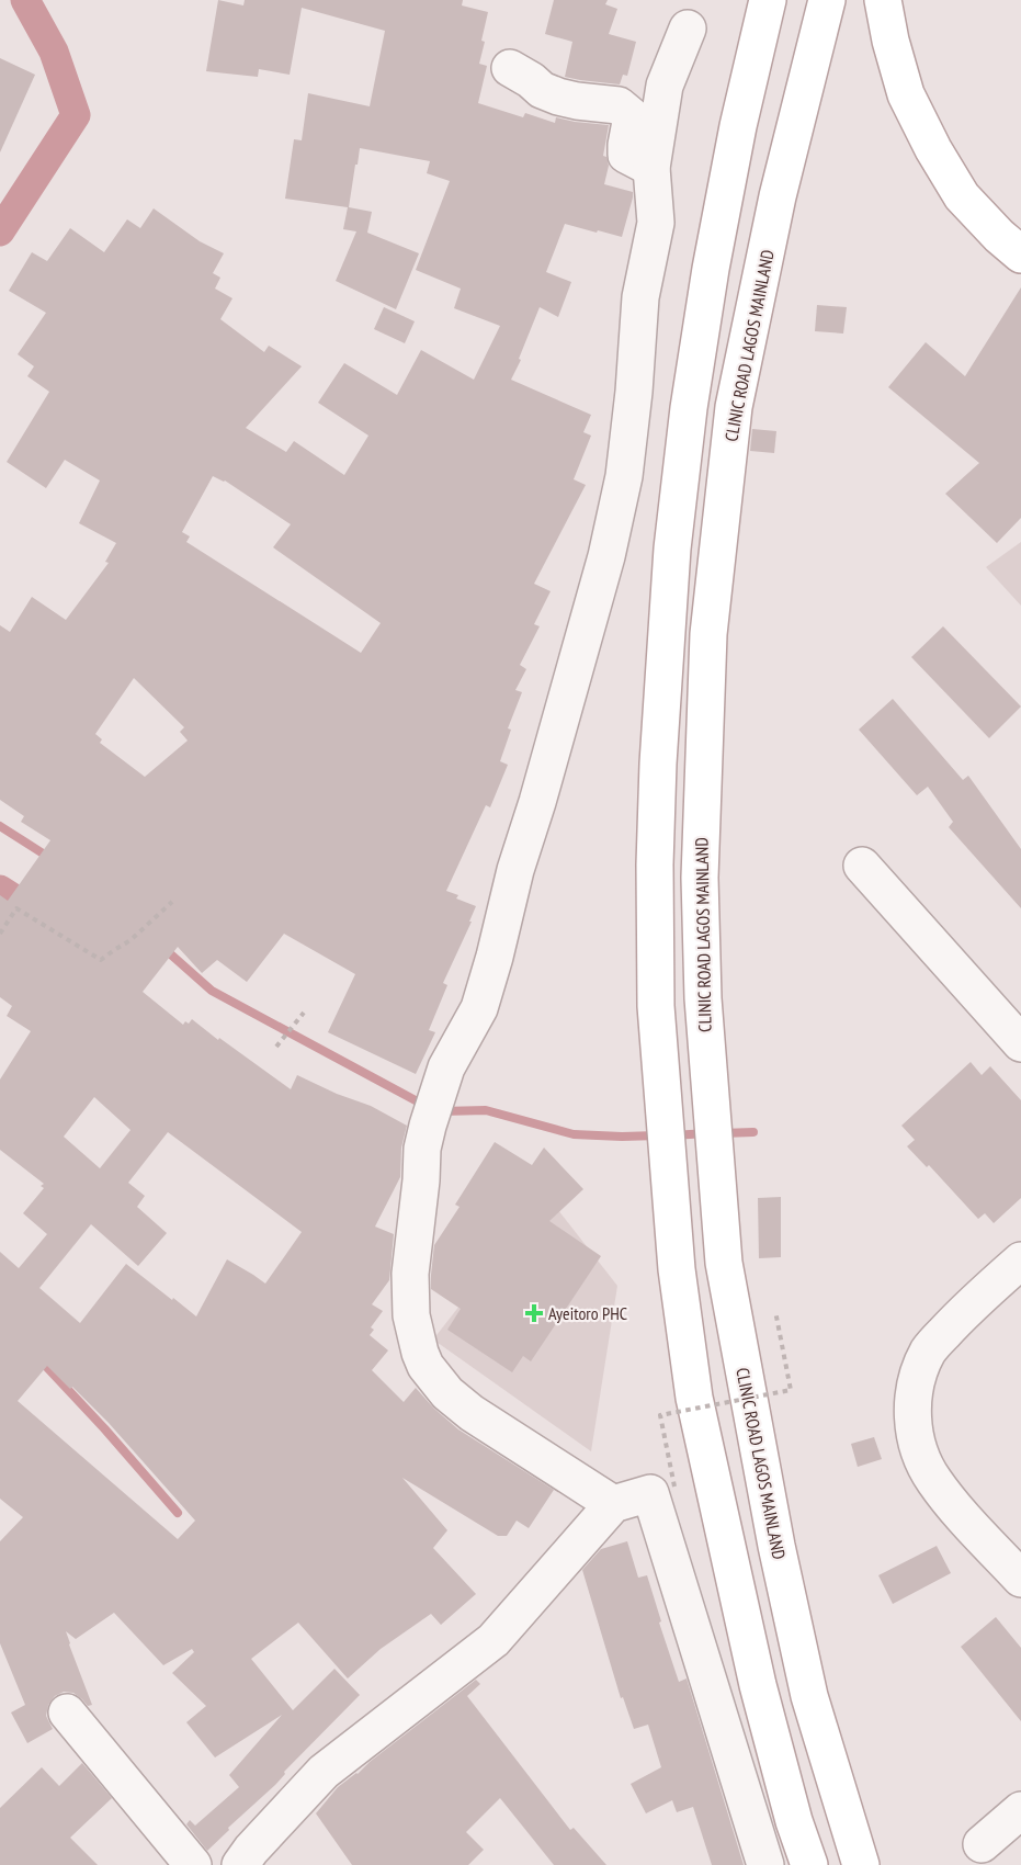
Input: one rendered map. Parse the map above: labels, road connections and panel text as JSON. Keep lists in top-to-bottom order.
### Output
{
  "streets": {
    "main road": ["CLINIC ROAD LAGOS MAINLAND"]
  },
  "places": {
    "health": ["Ayeitoro PHC"]
  }
}
